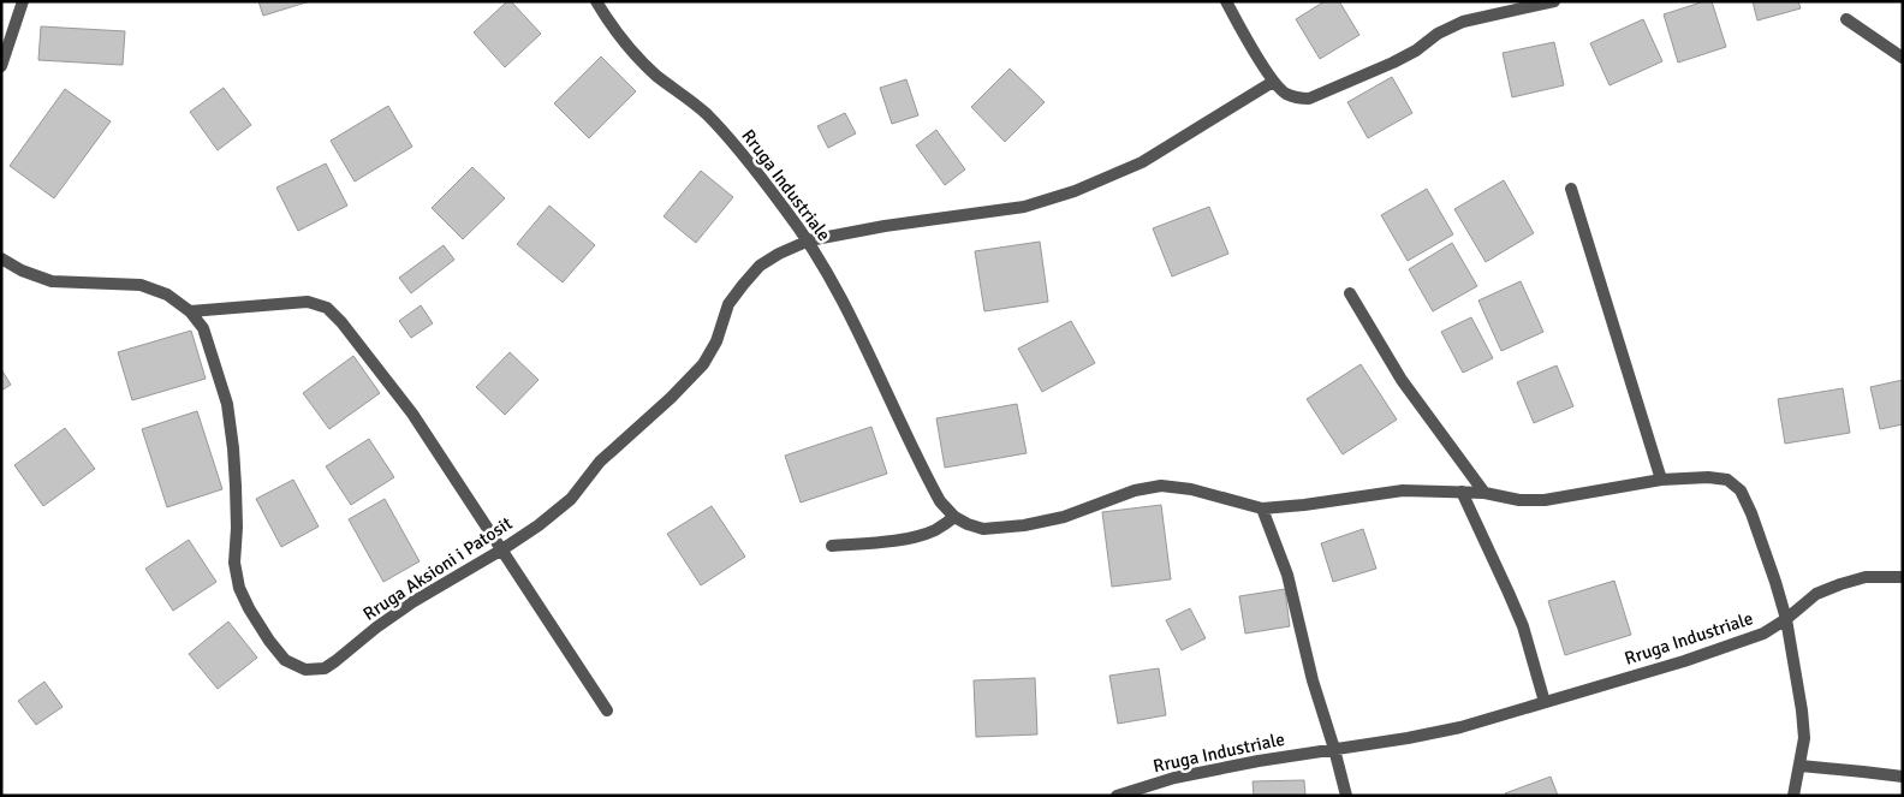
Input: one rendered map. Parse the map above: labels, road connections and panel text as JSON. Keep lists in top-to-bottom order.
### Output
{
  "streets": {
    "street": ["Rruga Industriale", "Rruga Aksioni i Patosit"]
  },
  "crossings": [
    ["Rruga Industriale", "Rruga Aksioni i Patosit"]
  ]
}
